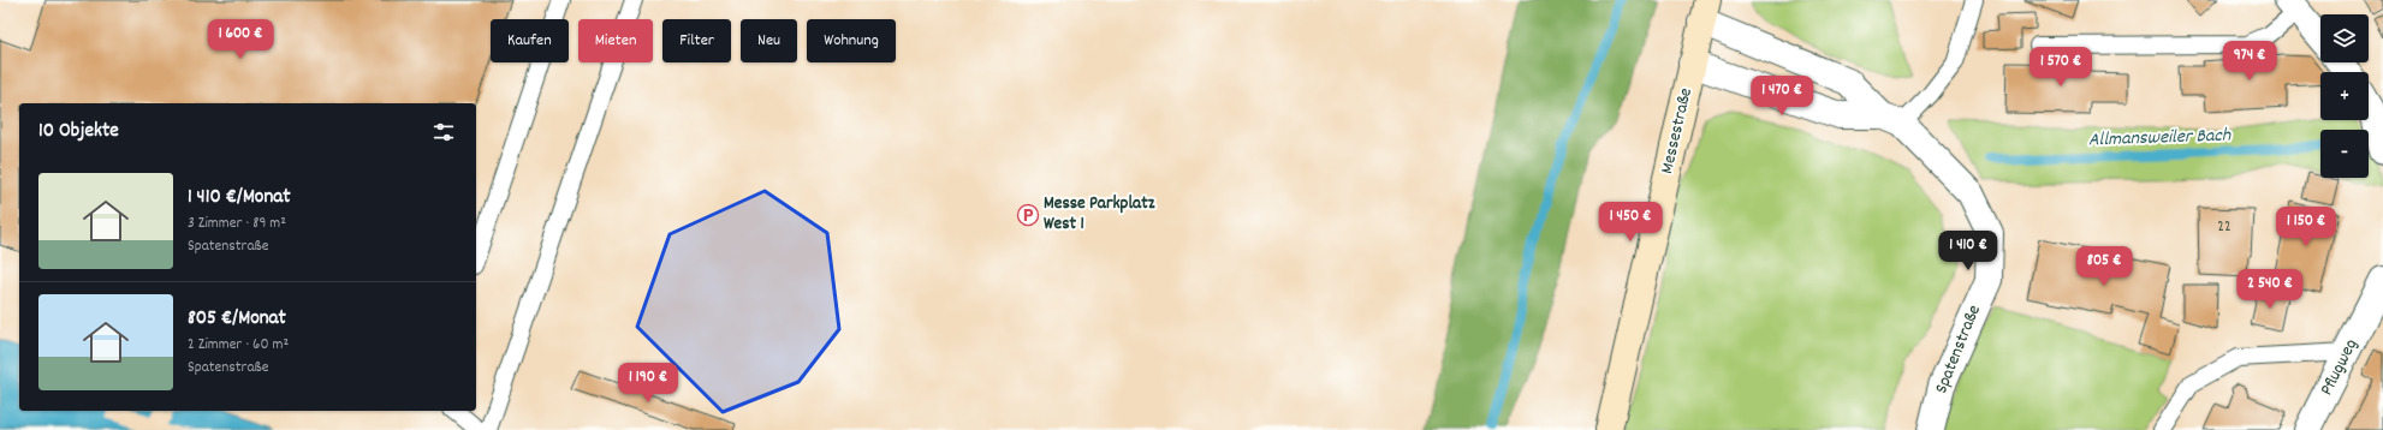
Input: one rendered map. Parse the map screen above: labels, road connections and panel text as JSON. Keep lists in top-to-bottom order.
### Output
{
  "streets": {
    "street": ["Messestraße", "Spatenstraße", "Pflugweg"]
  },
  "crossings": [
    ["Messestraße", "Spatenstraße"]
  ],
  "water": ["Allmansweiler Bach"],
  "places": {
    "parking": ["Messe Parkplatz West 1"]
  },
  "house_numbers": ["22"],
  "page": {
    "map_buttons": ["+", "−"],
    "price": [
      "1 600 €",
      "974 €",
      "1 570 €",
      "1 470 €",
      "1 450 €",
      "1 150 €",
      "1 410 €",
      "805 €",
      "2 540 €",
      "1 190 €"
    ],
    "chip": [
      "Kaufen",
      "Mieten",
      "Filter",
      "Neu",
      "Wohnung"
    ],
    "heading": "10 Objekte",
    "list": [
      {
        "name": "1 410 €/Monat",
        "note": "3 Zimmer · 89 m² · Spatenstraße"
      },
      {
        "name": "805 €/Monat",
        "note": "2 Zimmer · 60 m² · Spatenstraße"
      }
    ]
  }
}
